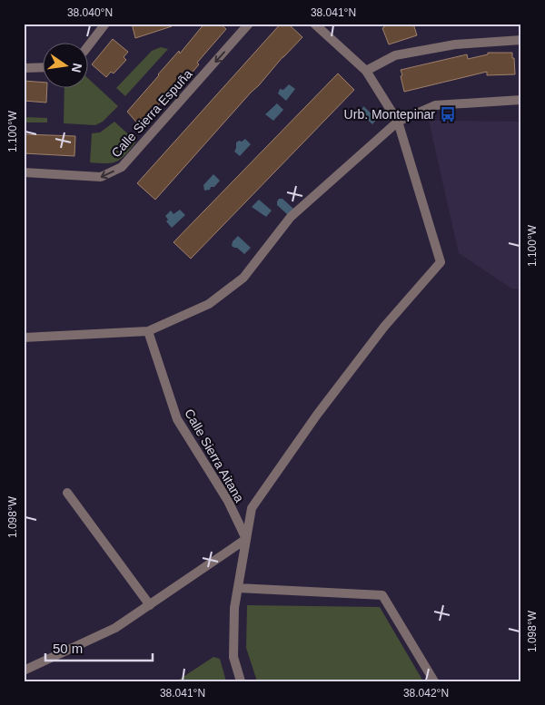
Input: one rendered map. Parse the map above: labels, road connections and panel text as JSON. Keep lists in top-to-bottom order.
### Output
{
  "streets": {
    "street": ["Calle Sierra Espuña", "Calle Sierra Aitana"]
  },
  "one_way": ["Calle Sierra Espuña"],
  "places": {
    "bus stop": ["Urb. Montepinar"]
  },
  "scale_bar": "50 m",
  "north": "right",
  "coordinates": [
    "38.040°N",
    "38.041°N",
    "1.100°W",
    "1.098°W",
    "38.042°N"
  ]
}
